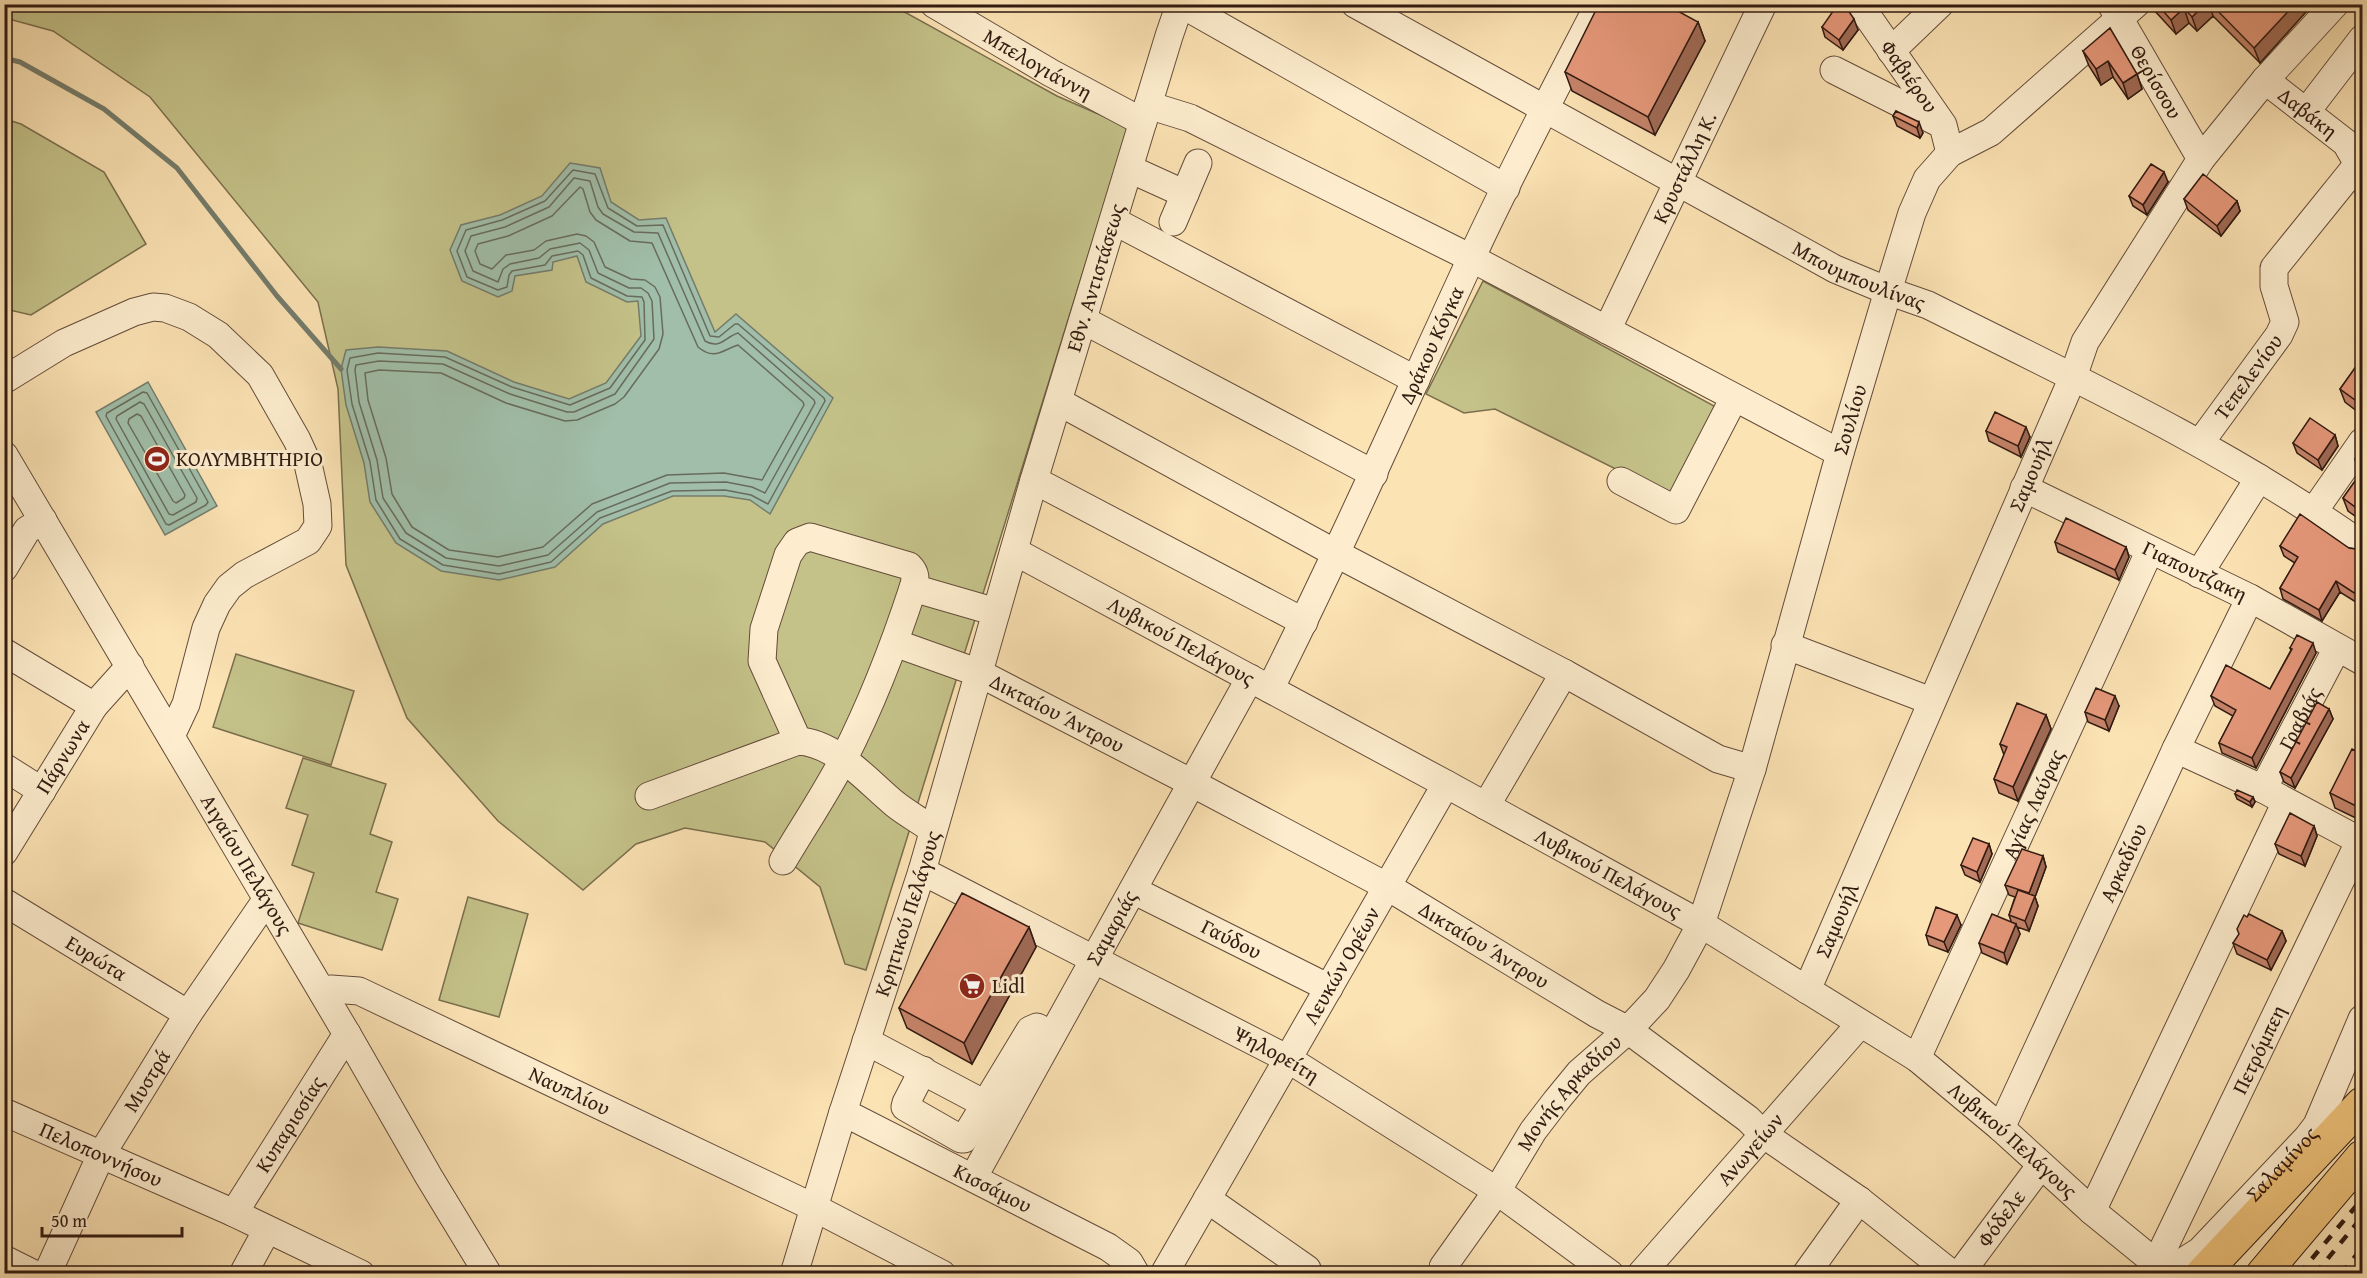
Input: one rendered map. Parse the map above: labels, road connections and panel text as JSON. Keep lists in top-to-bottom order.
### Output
{
  "streets": {
    "street": [
      "Μπελογιάννη",
      "Φαβιέρου",
      "Θερίσσου",
      "Δαβάκη",
      "Κρυστάλλη Κ.",
      "Μπουμπουλίνας",
      "Εθν. Αντιστάσεως",
      "Δράκου Κόγκα",
      "Τεπελενίου",
      "Σουλίου",
      "Σαμουήλ",
      "Γιαπουτζακη",
      "Λυβικού Πελάγους",
      "Δικταίου Άντρου",
      "Γραβιάς",
      "Πάρνωνα",
      "Αγίας Λαύρας",
      "Αρκαδίου",
      "Αιγαίου Πελάγους",
      "Κρητικού Πελάγους",
      "Σαμαριάς",
      "Γαύδου",
      "Ευρώτα",
      "Λευκών Ορέων",
      "Πετρόμπεη",
      "Ψηλορείτη",
      "Μυστρά",
      "Ναυπλίου",
      "Μονής Αρκαδίου",
      "Κυπαρισσίας",
      "Ανωγείων",
      "Πελοποννήσου",
      "Σαλαμίνος",
      "Κισσάμου",
      "Φόδελε"
    ]
  },
  "crossings": [
    ["Μπελογιάννη", "Κρυστάλλη Κ."],
    ["Μπελογιάννη", "Εθν. Αντιστάσεως"],
    ["Μπελογιάννη", "Δράκου Κόγκα"],
    ["Μπελογιάννη", "Σουλίου"],
    ["Φαβιέρου", "Σουλίου"],
    ["Θερίσσου", "Σουλίου"],
    ["Θερίσσου", "Σαμουήλ"],
    ["Δαβάκη", "Τεπελενίου"],
    ["Δαβάκη", "Σαμουήλ"],
    ["Κρυστάλλη Κ.", "Μπουμπουλίνας"],
    ["Μπουμπουλίνας", "Δράκου Κόγκα"],
    ["Μπουμπουλίνας", "Τεπελενίου"],
    ["Μπουμπουλίνας", "Σουλίου"],
    ["Μπουμπουλίνας", "Σαμουήλ"],
    ["Εθν. Αντιστάσεως", "Λυβικού Πελάγους"],
    ["Εθν. Αντιστάσεως", "Κρητικού Πελάγους"],
    ["Δράκου Κόγκα", "Λυβικού Πελάγους"],
    ["Δράκου Κόγκα", "Σαμαριάς"],
    ["Σουλίου", "Λυβικού Πελάγους"],
    ["Σουλίου", "Μονής Αρκαδίου"],
    ["Σαμουήλ", "Γιαπουτζακη"],
    ["Σαμουήλ", "Λυβικού Πελάγους"],
    ["Γιαπουτζακη", "Γραβιάς"],
    ["Γιαπουτζακη", "Αγίας Λαύρας"],
    ["Γιαπουτζακη", "Αρκαδίου"],
    ["Λυβικού Πελάγους", "Γραβιάς"],
    ["Λυβικού Πελάγους", "Αγίας Λαύρας"],
    ["Λυβικού Πελάγους", "Αρκαδίου"],
    ["Λυβικού Πελάγους", "Κρητικού Πελάγους"],
    ["Λυβικού Πελάγους", "Σαμαριάς"],
    ["Λυβικού Πελάγους", "Λευκών Ορέων"],
    ["Λυβικού Πελάγους", "Πετρόμπεη"],
    ["Λυβικού Πελάγους", "Μονής Αρκαδίου"],
    ["Λυβικού Πελάγους", "Ανωγείων"],
    ["Λυβικού Πελάγους", "Σαλαμίνος"],
    ["Λυβικού Πελάγους", "Φόδελε"],
    ["Δικταίου Άντρου", "Κρητικού Πελάγους"],
    ["Δικταίου Άντρου", "Σαμαριάς"],
    ["Δικταίου Άντρου", "Λευκών Ορέων"],
    ["Δικταίου Άντρου", "Μονής Αρκαδίου"],
    ["Δικταίου Άντρου", "Ανωγείων"],
    ["Πάρνωνα", "Αιγαίου Πελάγους"],
    ["Αιγαίου Πελάγους", "Μυστρά"],
    ["Αιγαίου Πελάγους", "Ναυπλίου"],
    ["Αιγαίου Πελάγους", "Κυπαρισσίας"],
    ["Κρητικού Πελάγους", "Ψηλορείτη"],
    ["Κρητικού Πελάγους", "Ναυπλίου"],
    ["Κρητικού Πελάγους", "Κισσάμου"],
    ["Σαμαριάς", "Γαύδου"],
    ["Σαμαριάς", "Ψηλορείτη"],
    ["Σαμαριάς", "Κισσάμου"],
    ["Γαύδου", "Λευκών Ορέων"],
    ["Ευρώτα", "Μυστρά"],
    ["Λευκών Ορέων", "Ψηλορείτη"],
    ["Πετρόμπεη", "Σαλαμίνος"],
    ["Ψηλορείτη", "Μονής Αρκαδίου"],
    ["Μυστρά", "Πελοποννήσου"],
    ["Κυπαρισσίας", "Πελοποννήσου"]
  ],
  "places": {
    "sports": ["ΚΟΛΥΜΒΗΤΗΡΙΟ"],
    "supermarket": ["Lidl"]
  },
  "scale_bar": "50 m"
}
